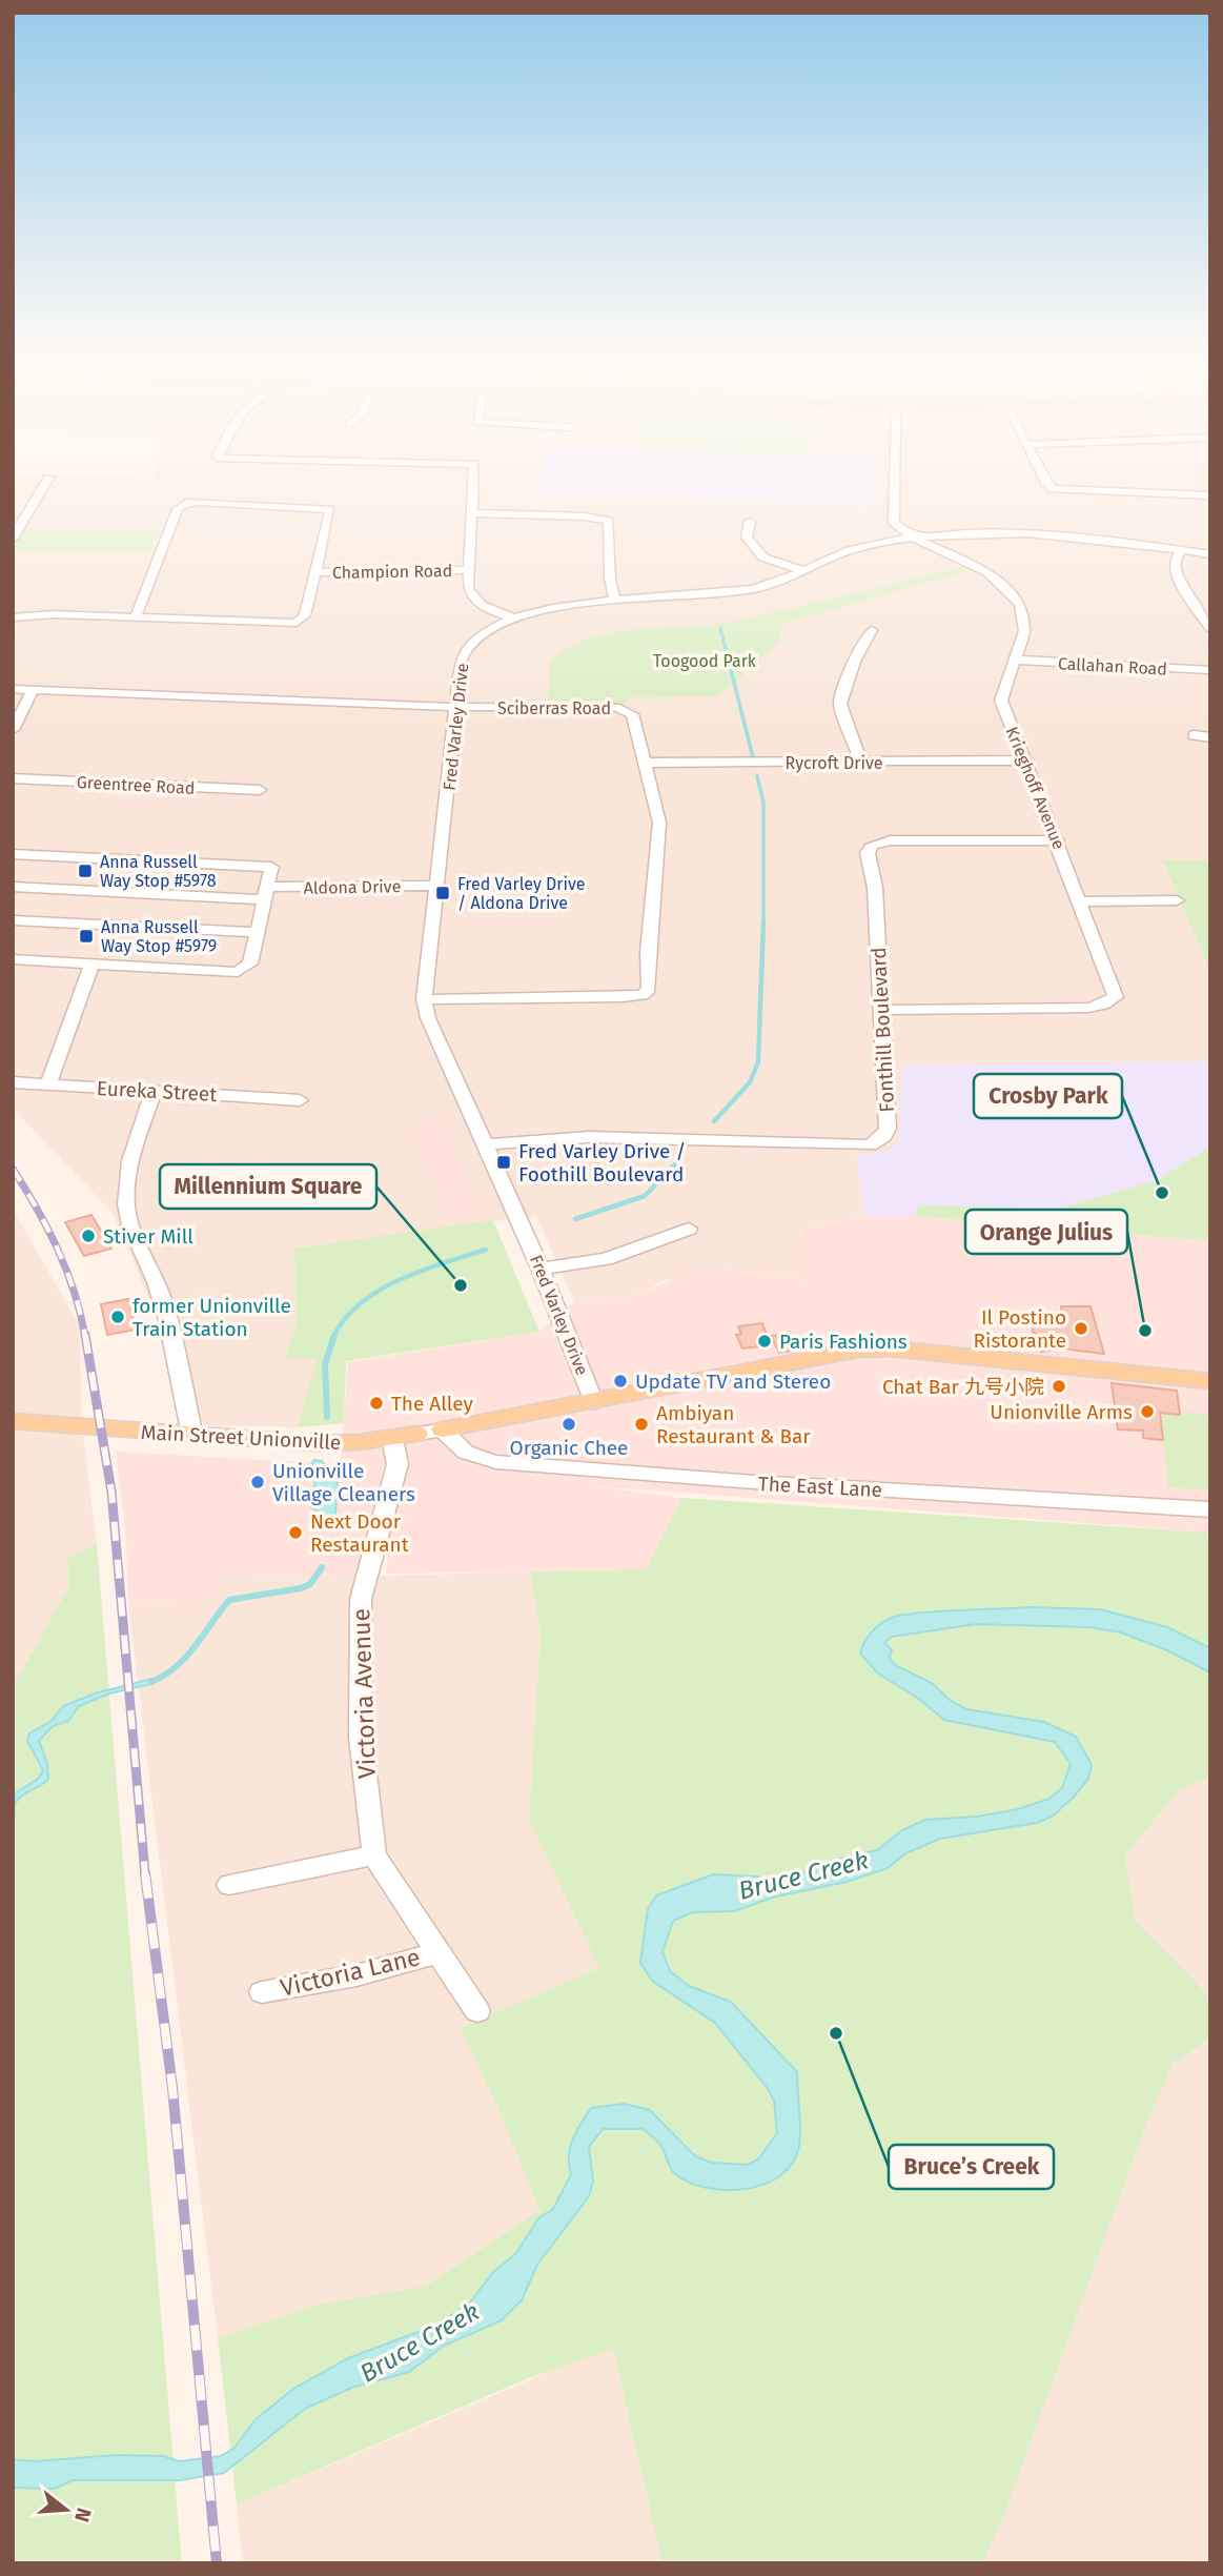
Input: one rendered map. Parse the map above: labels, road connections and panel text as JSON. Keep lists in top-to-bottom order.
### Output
{
  "streets": {
    "main road": ["Main Street Unionville"],
    "street": [
      "Champion Road",
      "Callahan Road",
      "Sciberras Road",
      "Fred Varley Drive",
      "Rycroft Drive",
      "Greentree Road",
      "Krieghoff Avenue",
      "Aldona Drive",
      "Fonthill Boulevard",
      "Eureka Street",
      "The East Lane",
      "Victoria Avenue",
      "Victoria Lane"
    ]
  },
  "crossings": [
    ["Callahan Road", "Krieghoff Avenue"],
    ["Sciberras Road", "Fred Varley Drive"],
    ["Sciberras Road", "Rycroft Drive"],
    ["Fred Varley Drive", "Krieghoff Avenue"],
    ["Fred Varley Drive", "Aldona Drive"],
    ["Fred Varley Drive", "Fonthill Boulevard"],
    ["Fred Varley Drive", "Main Street Unionville"],
    ["Rycroft Drive", "Krieghoff Avenue"],
    ["Krieghoff Avenue", "Fonthill Boulevard"],
    ["Main Street Unionville", "The East Lane"],
    ["Main Street Unionville", "Victoria Avenue"],
    ["Victoria Avenue", "Victoria Lane"]
  ],
  "water": ["Bruce Creek"],
  "parks": ["Toogood Park"],
  "places": {
    "transit": [
      "Anna Russell Way Stop #5978",
      "Fred Varley Drive / Aldona Drive",
      "Anna Russell Way Stop #5979",
      "Fred Varley Drive / Foothill Boulevard"
    ],
    "other": [
      "Crosby Park",
      "Stiver Mill",
      "Millennium Square",
      "former Unionville Train Station",
      "Il Postino Ristorante",
      "Orange Julius",
      "Paris Fashions",
      "Update TV and Stereo",
      "Chat Bar 九号小院",
      "The Alley",
      "Unionville Arms",
      "Organic Chee",
      "Ambiyan Restaurant & Bar",
      "Unionville Village Cleaners",
      "Next Door Restaurant",
      "Bruce’s Creek"
    ]
  },
  "north": "right"
}
